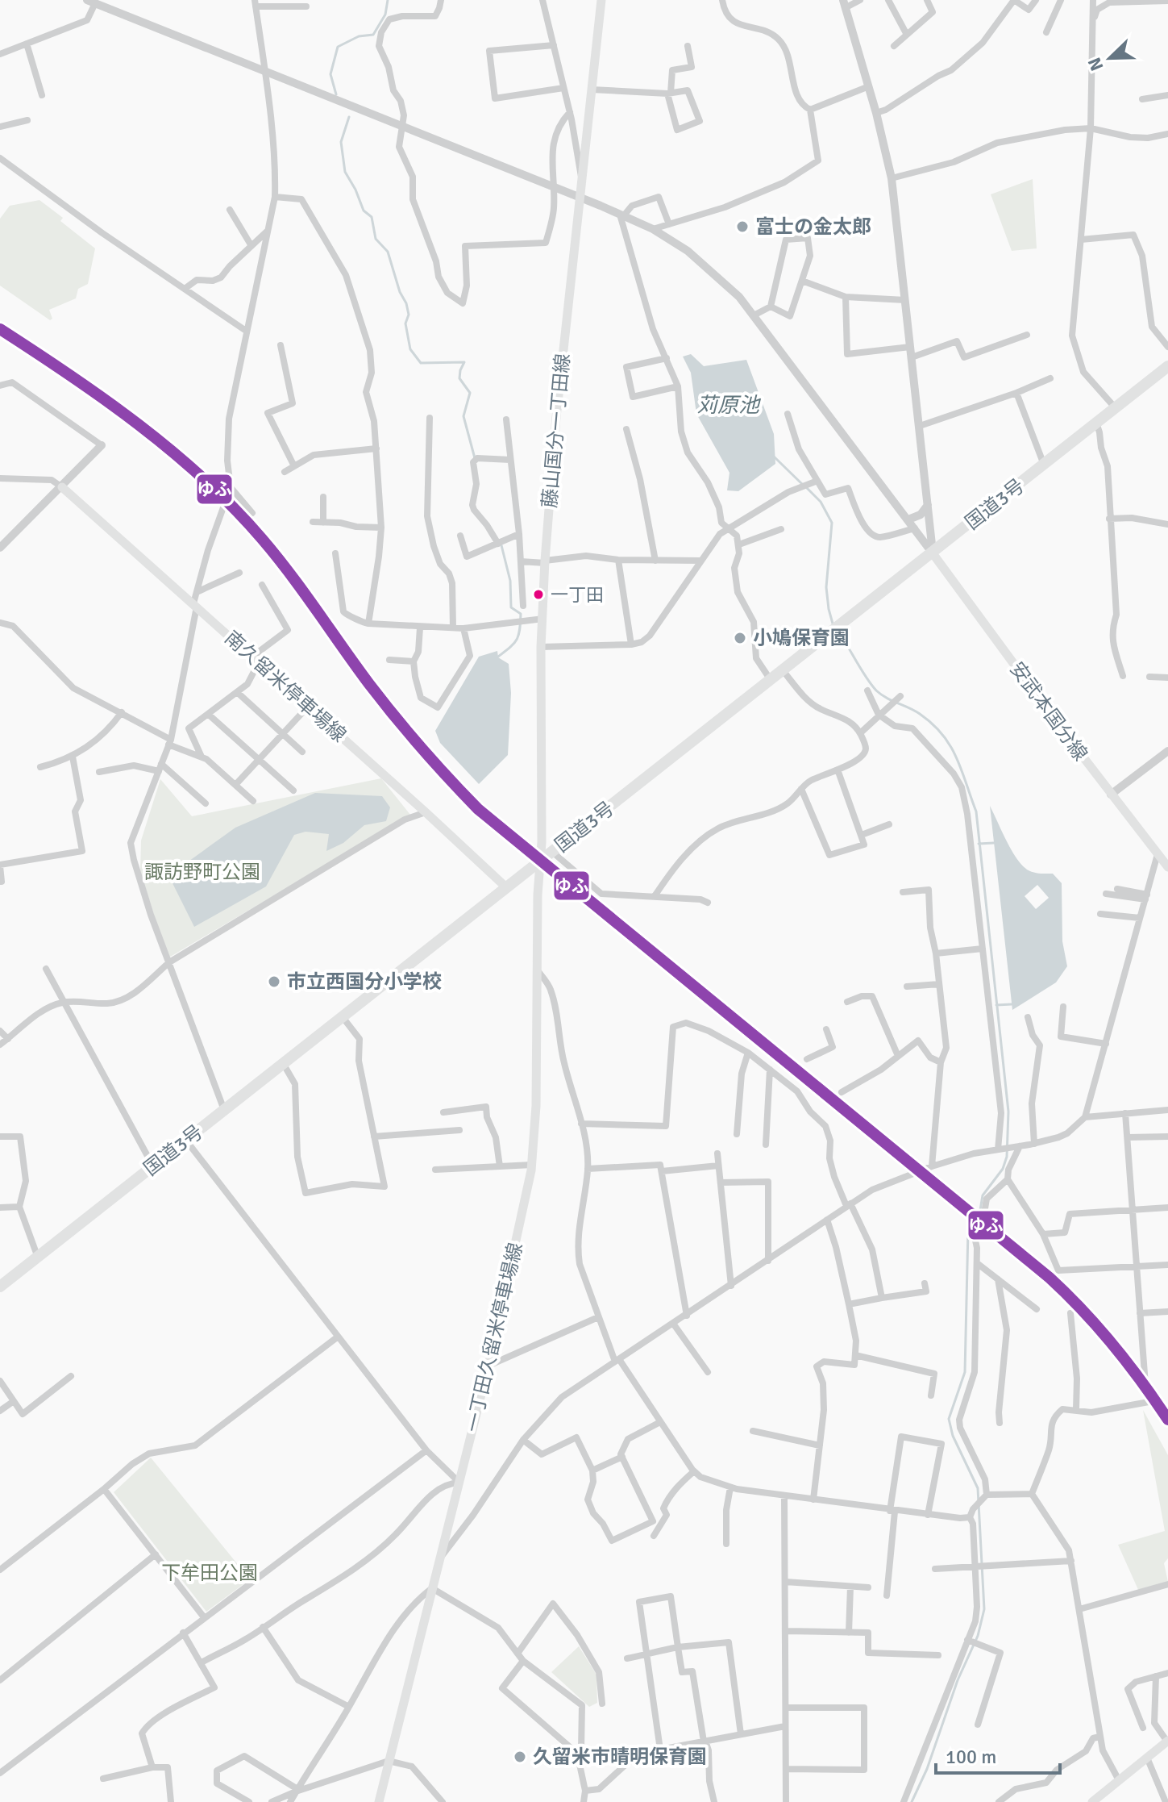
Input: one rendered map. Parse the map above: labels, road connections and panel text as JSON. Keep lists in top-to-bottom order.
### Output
{
  "streets": {
    "highway": ["国道3号"],
    "main road": [
      "藤山国分一丁田線",
      "南久留米停車場線",
      "安武本国分線",
      "一丁田久留米停車場線"
    ]
  },
  "crossings": [
    ["藤山国分一丁田線", "国道3号"],
    ["藤山国分一丁田線", "一丁田久留米停車場線"],
    ["国道3号", "南久留米停車場線"],
    ["国道3号", "安武本国分線"],
    ["国道3号", "一丁田久留米停車場線"]
  ],
  "water": ["苅原池"],
  "parks": ["諏訪野町公園", "下牟田公園"],
  "places": [
    "富士の金太郎",
    "一丁田",
    "小鳩保育園",
    "市立西国分小学校",
    "久留米市晴明保育園"
  ],
  "lines": ["transit line ゆふ"],
  "scale_bar": "100 m",
  "north": "bottom left"
}
